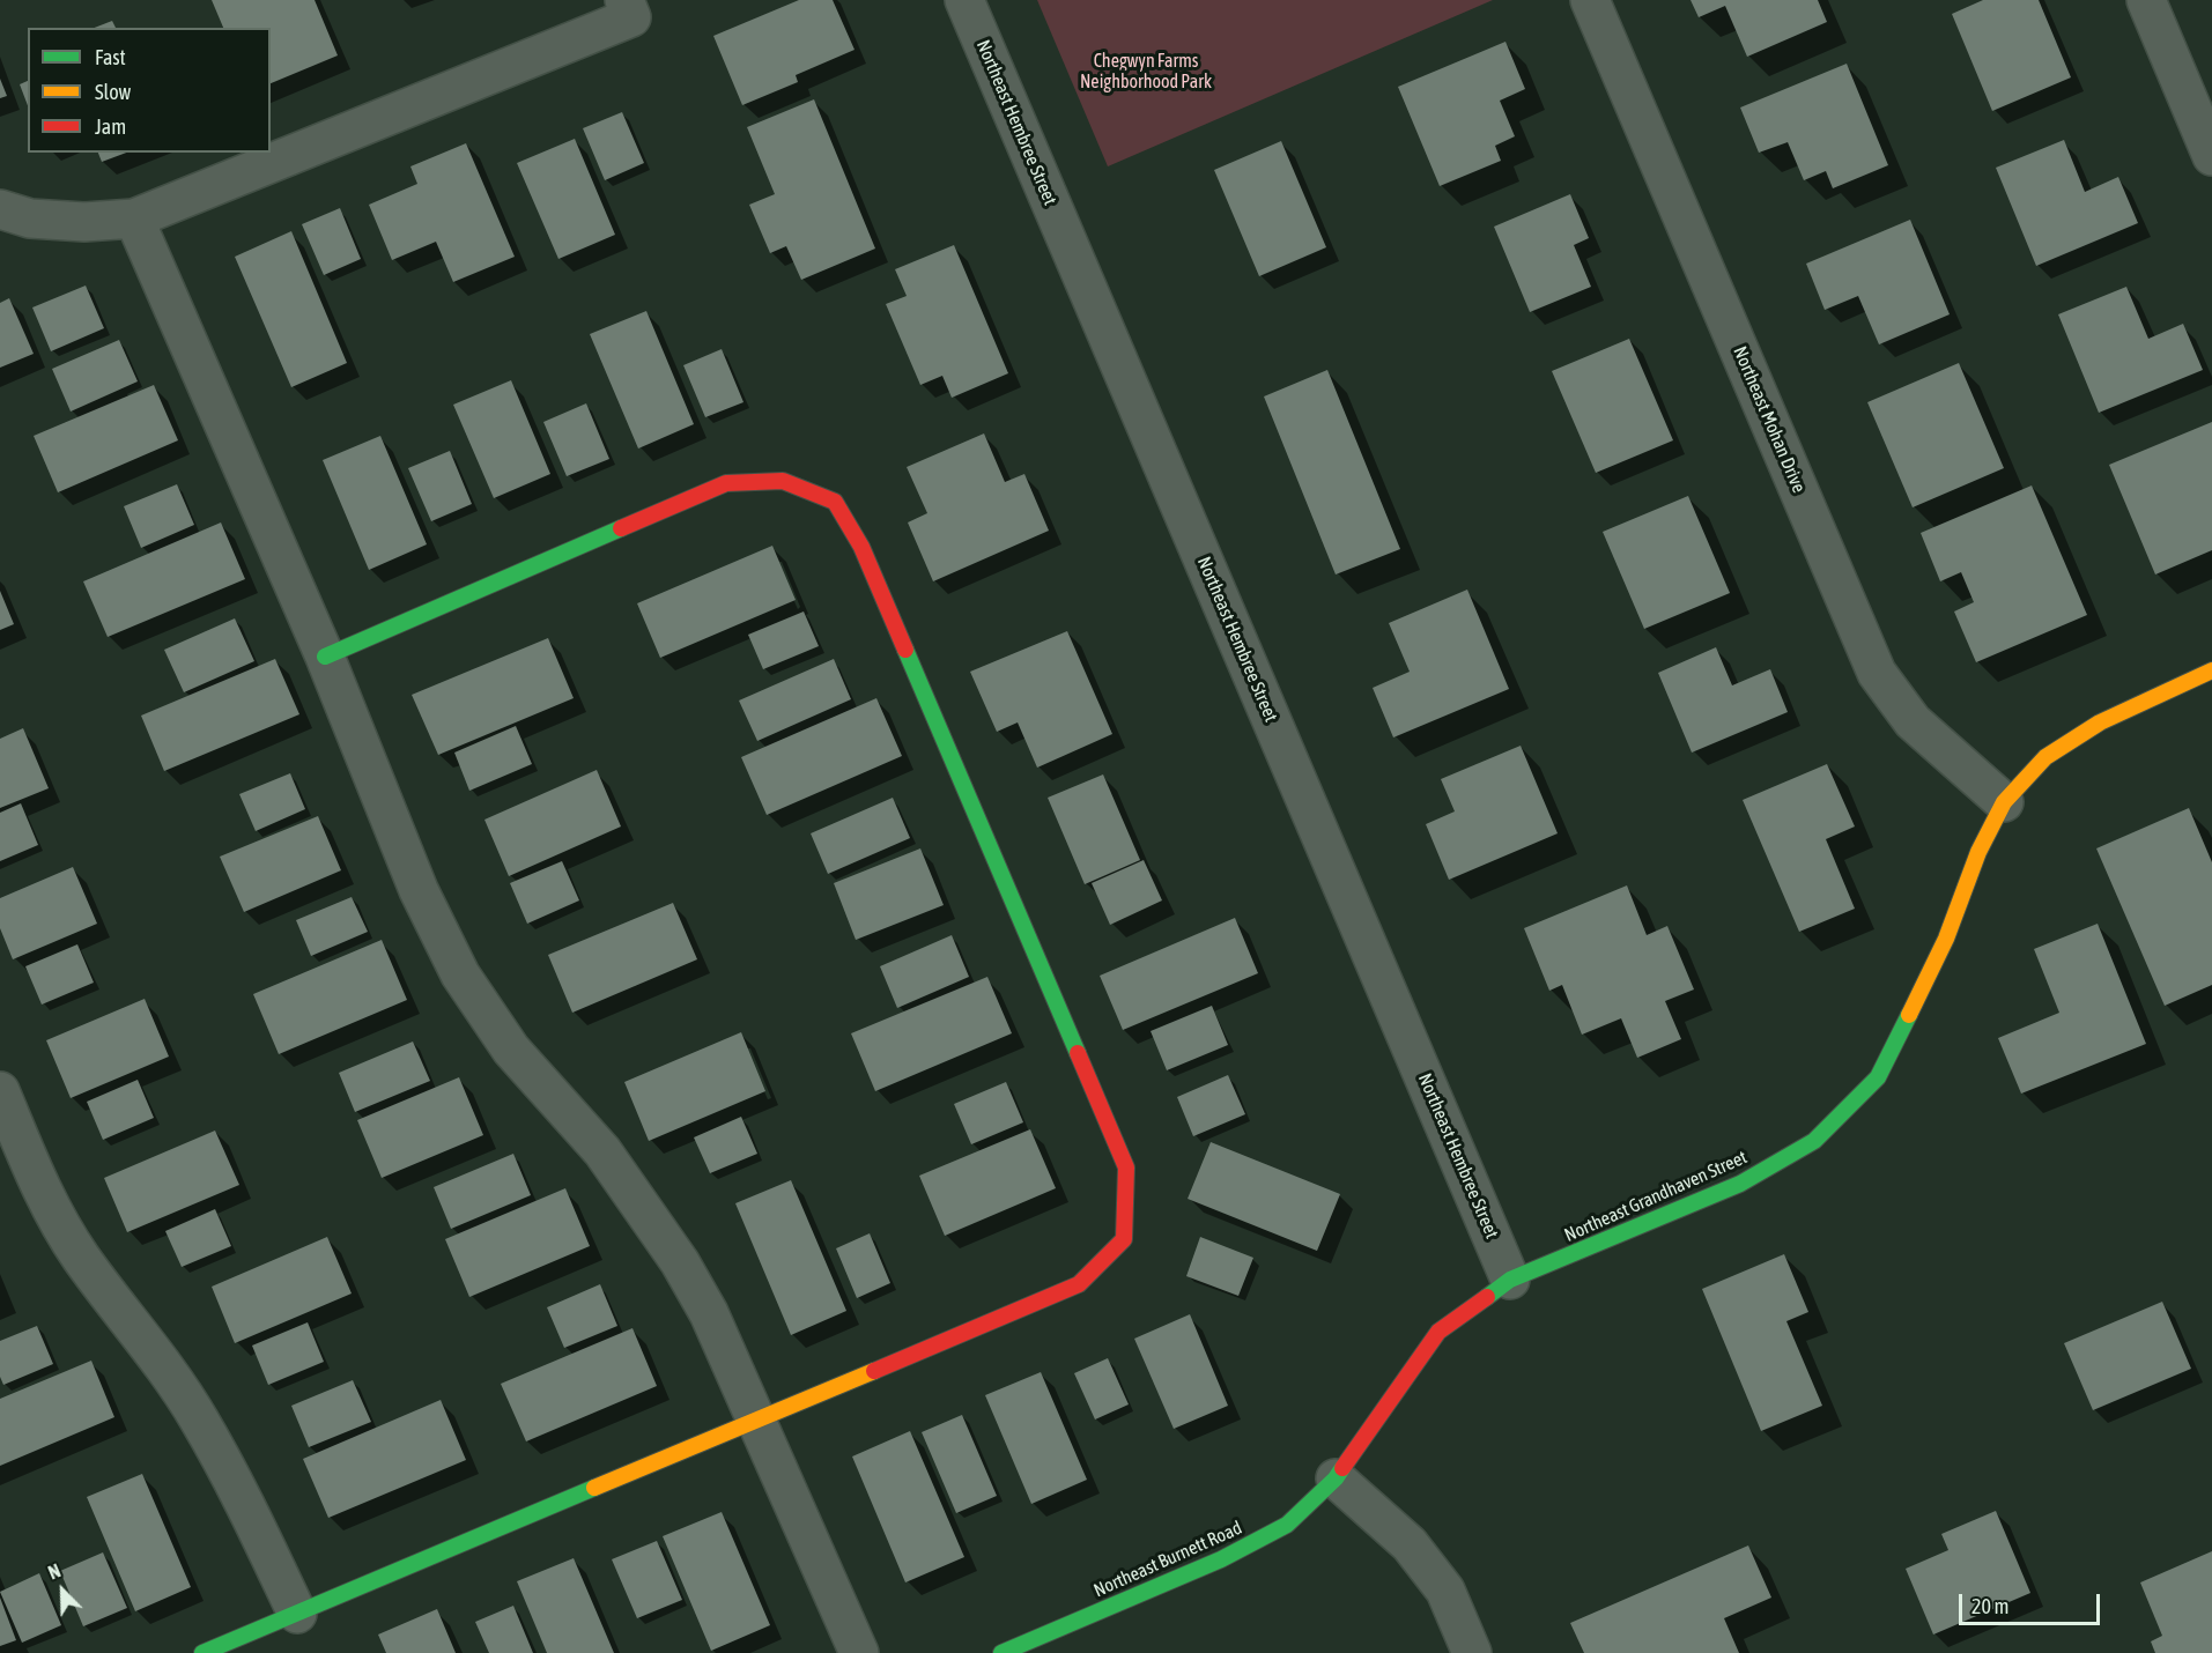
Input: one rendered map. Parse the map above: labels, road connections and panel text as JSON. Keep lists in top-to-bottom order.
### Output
{
  "streets": {
    "street": [
      "Northeast Hembree Street",
      "Northeast Mohan Drive",
      "Northeast Grandhaven Street",
      "Northeast Burnett Road"
    ]
  },
  "crossings": [
    ["Northeast Hembree Street", "Northeast Grandhaven Street"],
    ["Northeast Mohan Drive", "Northeast Grandhaven Street"],
    ["Northeast Grandhaven Street", "Northeast Burnett Road"]
  ],
  "parks": ["Chegwyn Farms Neighborhood Park"],
  "legend": ["Fast", "Slow", "Jam"],
  "scale_bar": "20 m",
  "north": "top left"
}
